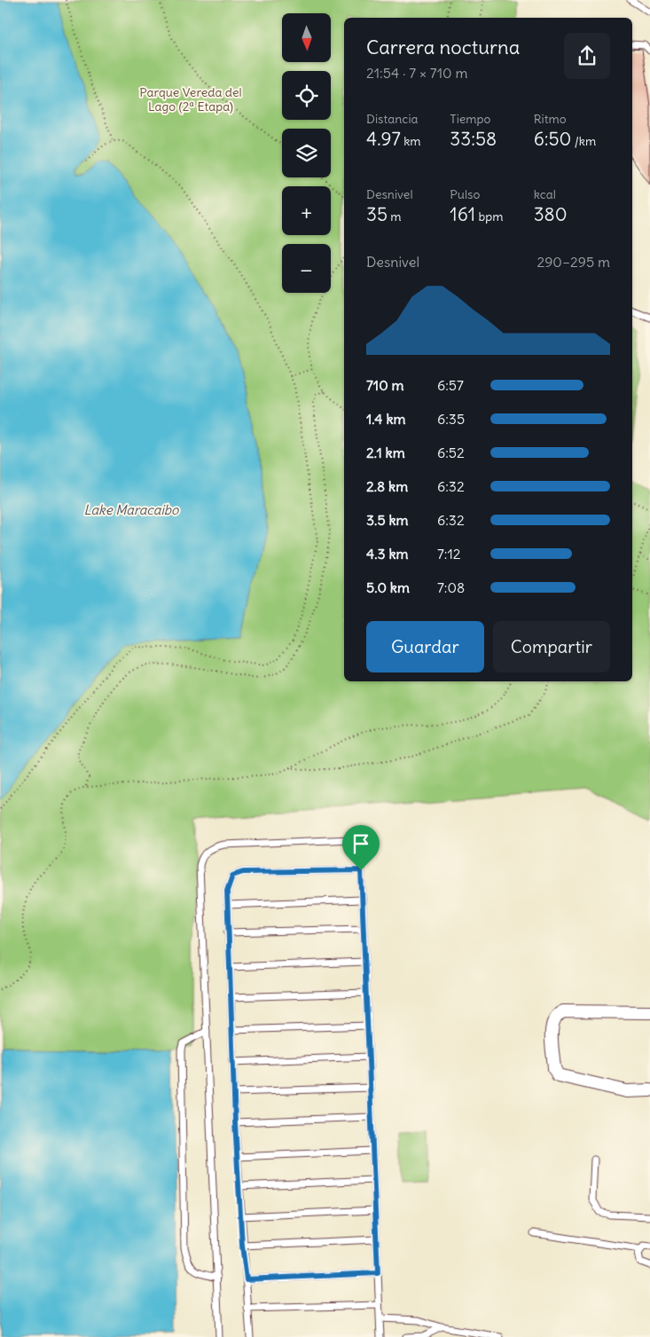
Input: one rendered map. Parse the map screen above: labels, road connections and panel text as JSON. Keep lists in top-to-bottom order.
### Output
{
  "water": ["Lake Maracaibo"],
  "parks": ["Parque Vereda del Lago (2ª Etapa)"],
  "north": "bottom",
  "page": {
    "map_buttons": ["+", "−"],
    "heading": ["Carrera nocturna", "21:54 · 7 × 710 m"],
    "stats": [
      ["Distancia", "4.97 km"],
      ["Tiempo", "33:58"],
      ["Ritmo", "6:50 /km"],
      ["Desnivel", "35 m"],
      ["Pulso", "161 bpm"],
      ["kcal", "380"]
    ],
    "chart": ["Desnivel", "290–295 m"],
    "list": [
      {
        "name": "710 m",
        "note": "6:57"
      },
      {
        "name": "1.4 km",
        "note": "6:35"
      },
      {
        "name": "2.1 km",
        "note": "6:52"
      },
      {
        "name": "2.8 km",
        "note": "6:32"
      },
      {
        "name": "3.5 km",
        "note": "6:32"
      },
      {
        "name": "4.3 km",
        "note": "7:12"
      },
      {
        "name": "5.0 km",
        "note": "7:08"
      }
    ],
    "buttons": ["Guardar", "Compartir"]
  }
}
